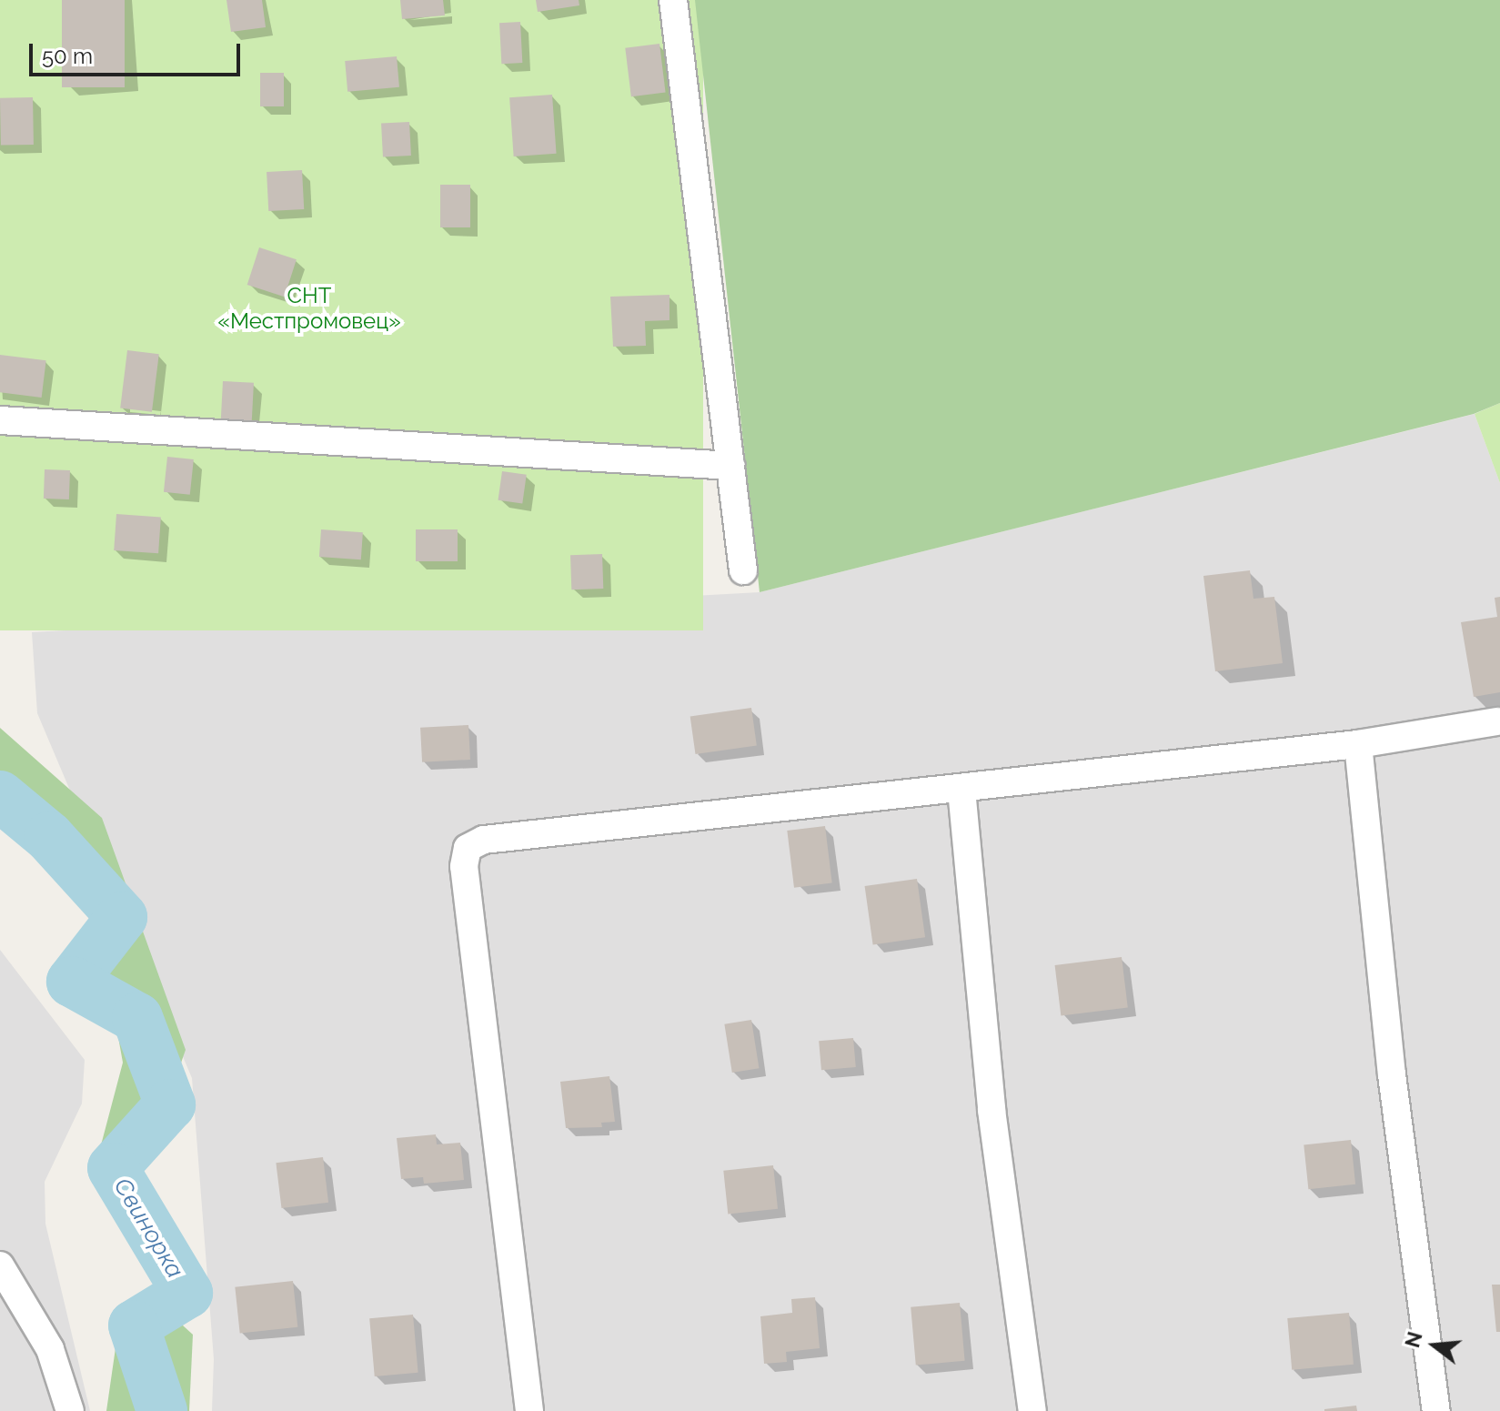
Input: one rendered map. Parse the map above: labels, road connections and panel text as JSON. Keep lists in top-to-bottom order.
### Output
{
  "water": ["Свинорка"],
  "parks": ["СНТ «Местпромовец»"],
  "scale_bar": "50 m",
  "north": "left"
}
